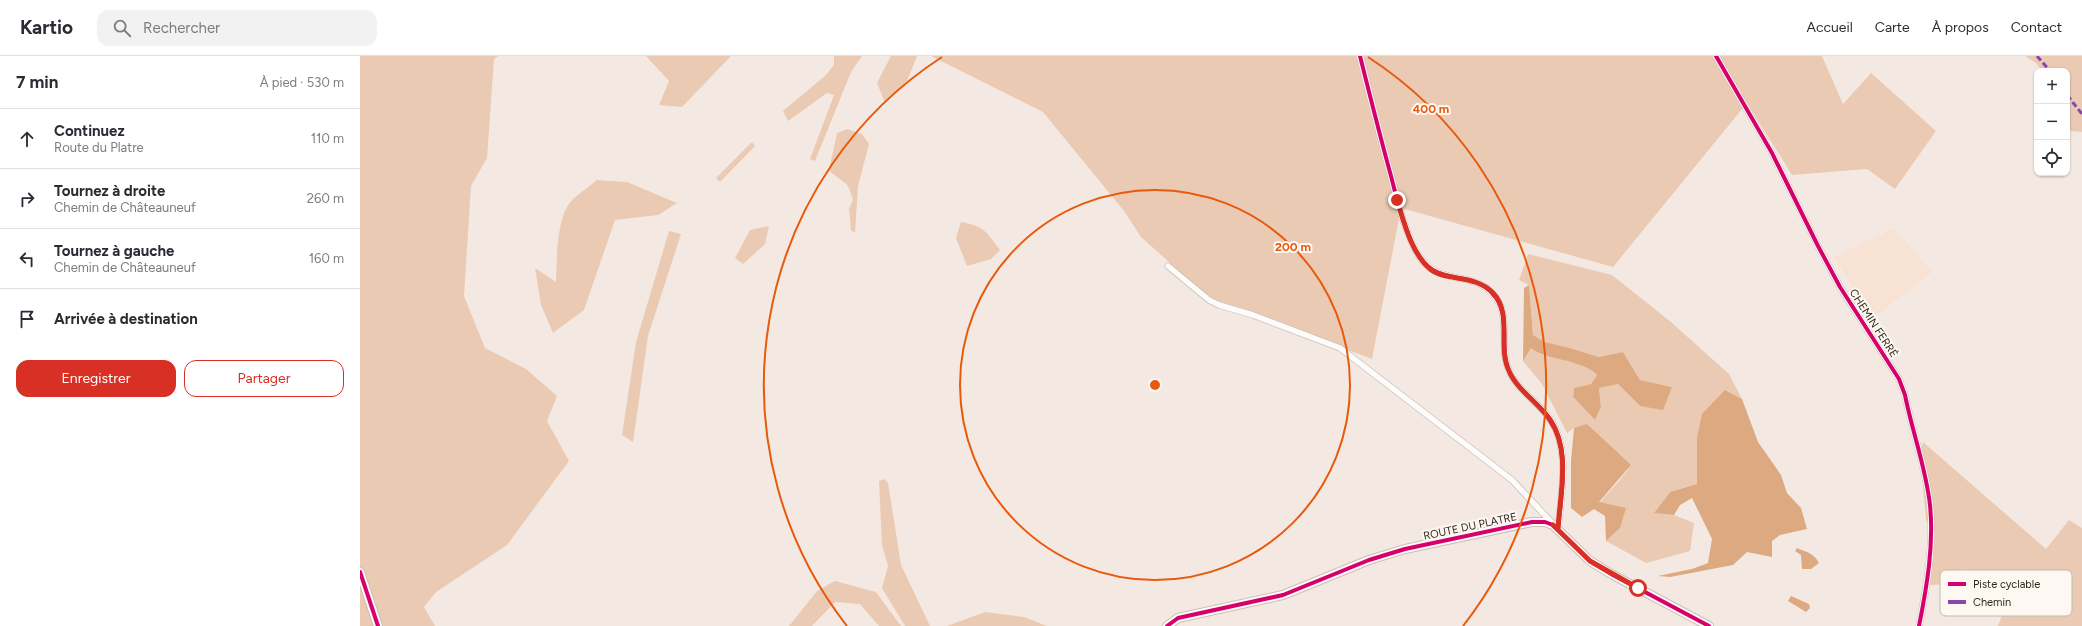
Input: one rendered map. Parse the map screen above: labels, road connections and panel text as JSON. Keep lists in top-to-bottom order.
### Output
{
  "streets": {
    "street": ["CHEMIN FERRÉ", "ROUTE DU PLATRE"]
  },
  "legend": ["Piste cyclable", "Chemin"],
  "page": {
    "header": "Kartio",
    "search": "Rechercher",
    "nav": [
      "Accueil",
      "Carte",
      "À propos",
      "Contact"
    ],
    "heading": ["7 min", "À pied · 530 m"],
    "map_buttons": ["+", "−"],
    "list": [
      ["Continuez", "Route du Platre", "110 m"],
      ["Tournez à droite", "Chemin de Châteauneuf", "260 m"],
      ["Tournez à gauche", "Chemin de Châteauneuf", "160 m"],
      "Arrivée à destination"
    ],
    "buttons": ["Enregistrer", "Partager"]
  },
  "rings": ["400 m", "200 m"]
}
